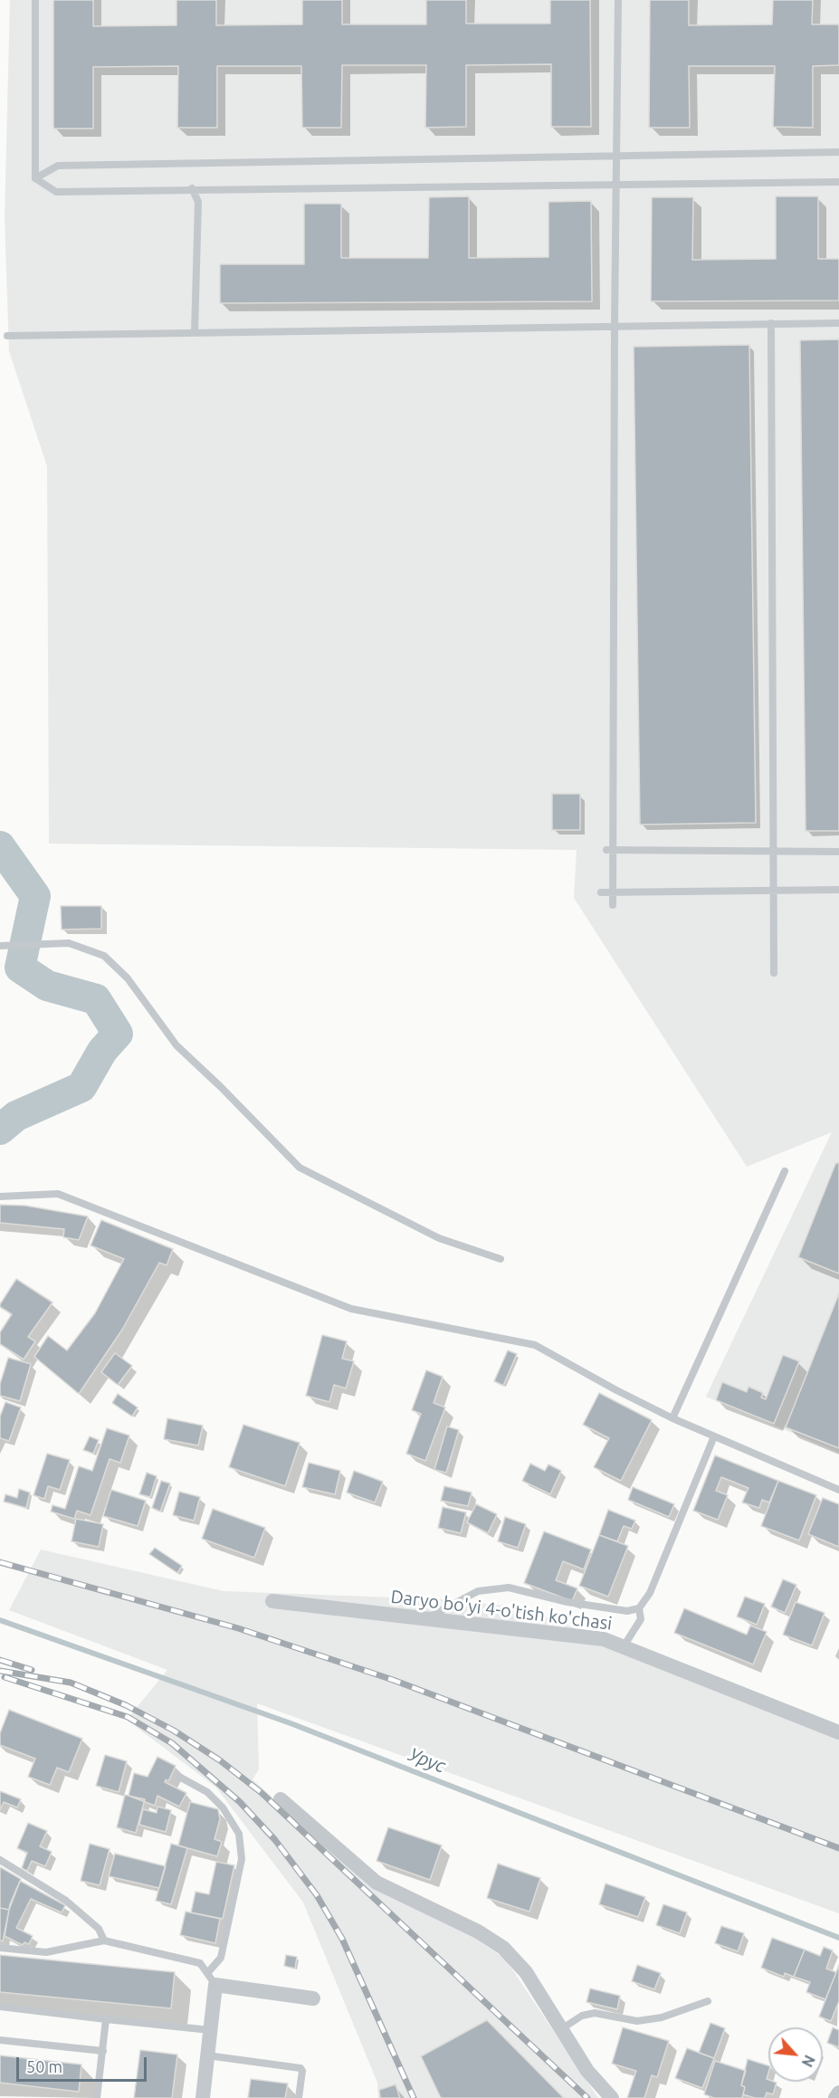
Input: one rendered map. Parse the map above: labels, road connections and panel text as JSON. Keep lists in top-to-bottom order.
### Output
{
  "streets": {
    "street": ["Daryo bo'yi 4-o'tish ko'chasi"]
  },
  "water": ["Урус"],
  "scale_bar": "50 m",
  "north": "bottom right"
}
